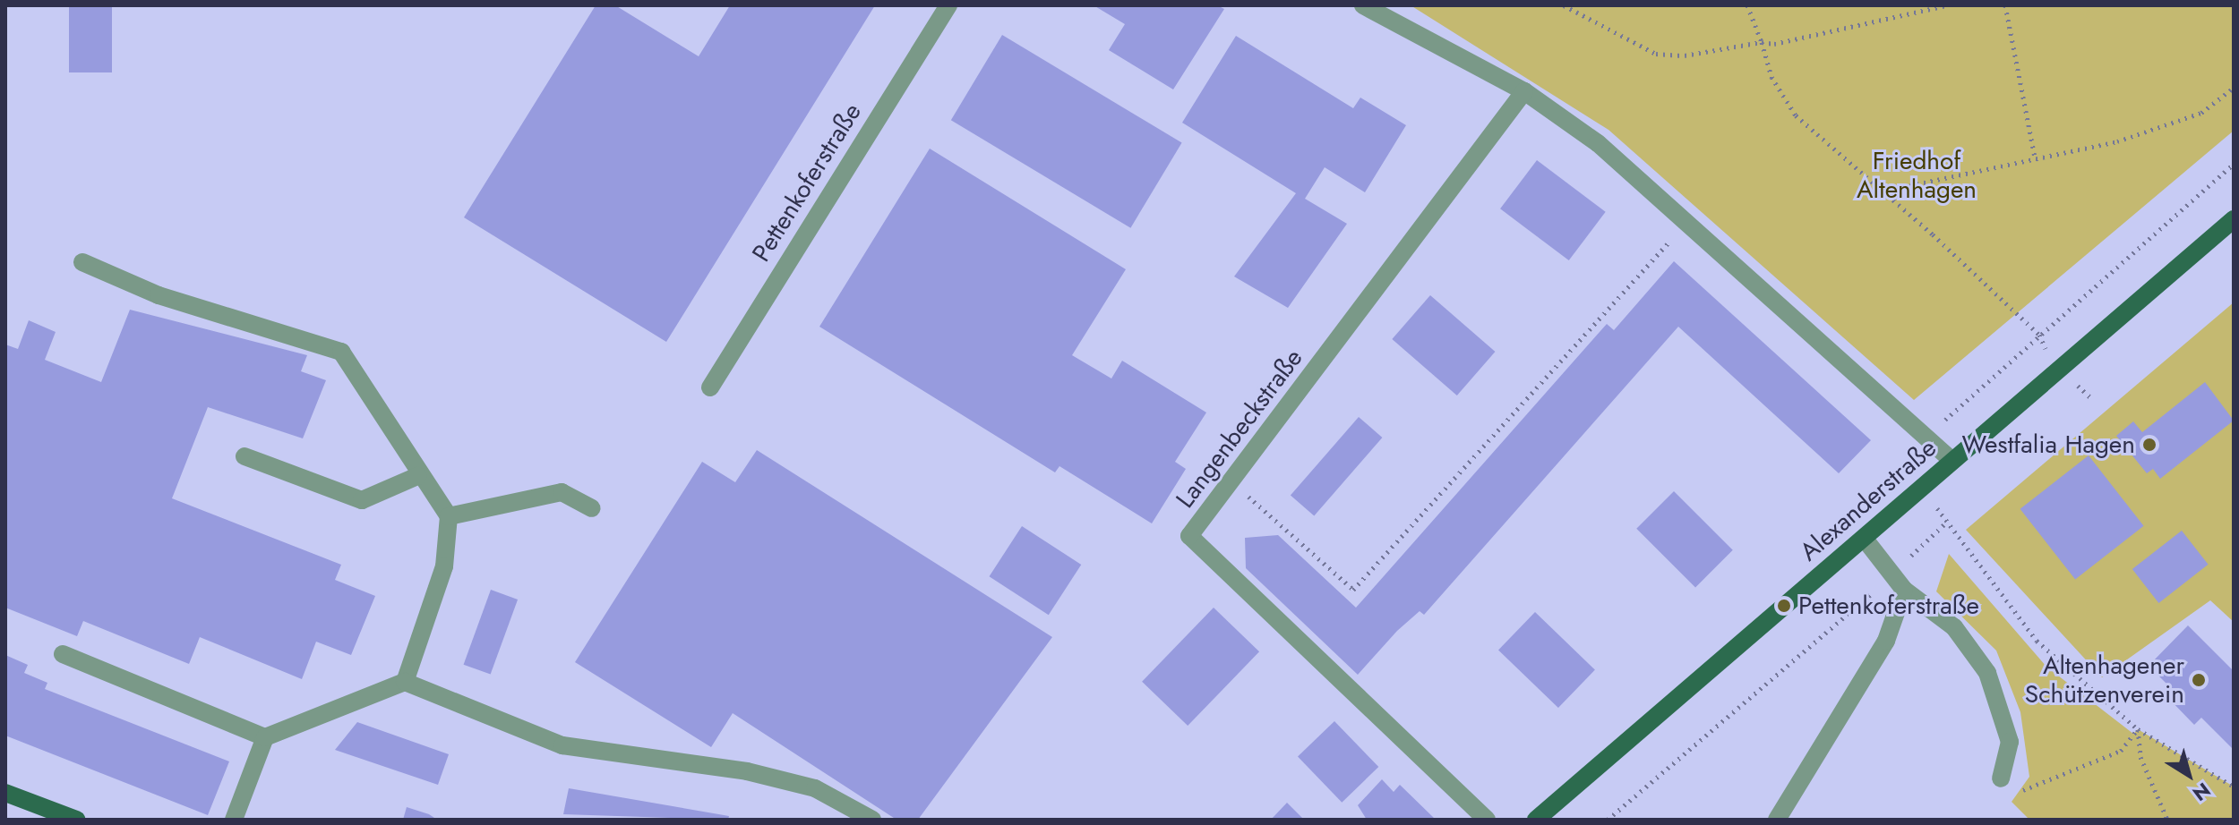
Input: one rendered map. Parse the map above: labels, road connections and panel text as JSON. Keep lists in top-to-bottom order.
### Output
{
  "streets": {
    "main road": ["Alexanderstraße"],
    "street": ["Pettenkoferstraße", "Langenbeckstraße"]
  },
  "parks": ["Friedhof Altenhagen"],
  "places": ["Westfalia Hagen", "Pettenkoferstraße", "Altenhagener Schützenverein"],
  "north": "bottom right"
}
